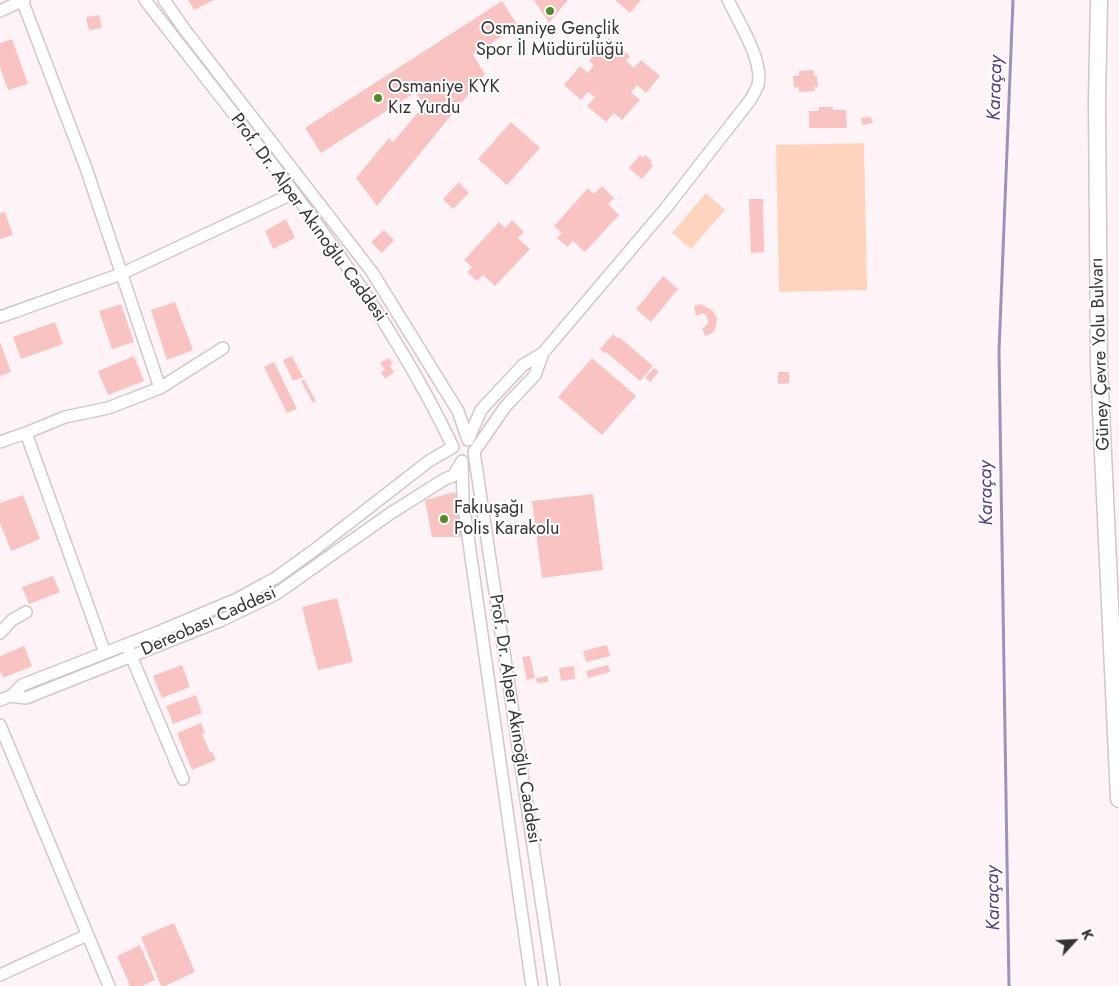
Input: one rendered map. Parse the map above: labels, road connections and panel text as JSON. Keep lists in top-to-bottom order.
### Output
{
  "streets": {
    "highway": ["Güney Çevre Yolu Bulvarı"],
    "street": ["Prof. Dr. Alper Akınoğlu Caddesi", "Dereobası Caddesi"]
  },
  "crossings": [
    ["Prof. Dr. Alper Akınoğlu Caddesi", "Dereobası Caddesi"]
  ],
  "water": ["Karaçay"],
  "places": ["Osmaniye Gençlik Spor İl Müdürülüğü", "Osmaniye KYK Kız Yurdu", "Fakıuşağı Polis Karakolu"],
  "north": "top right"
}
